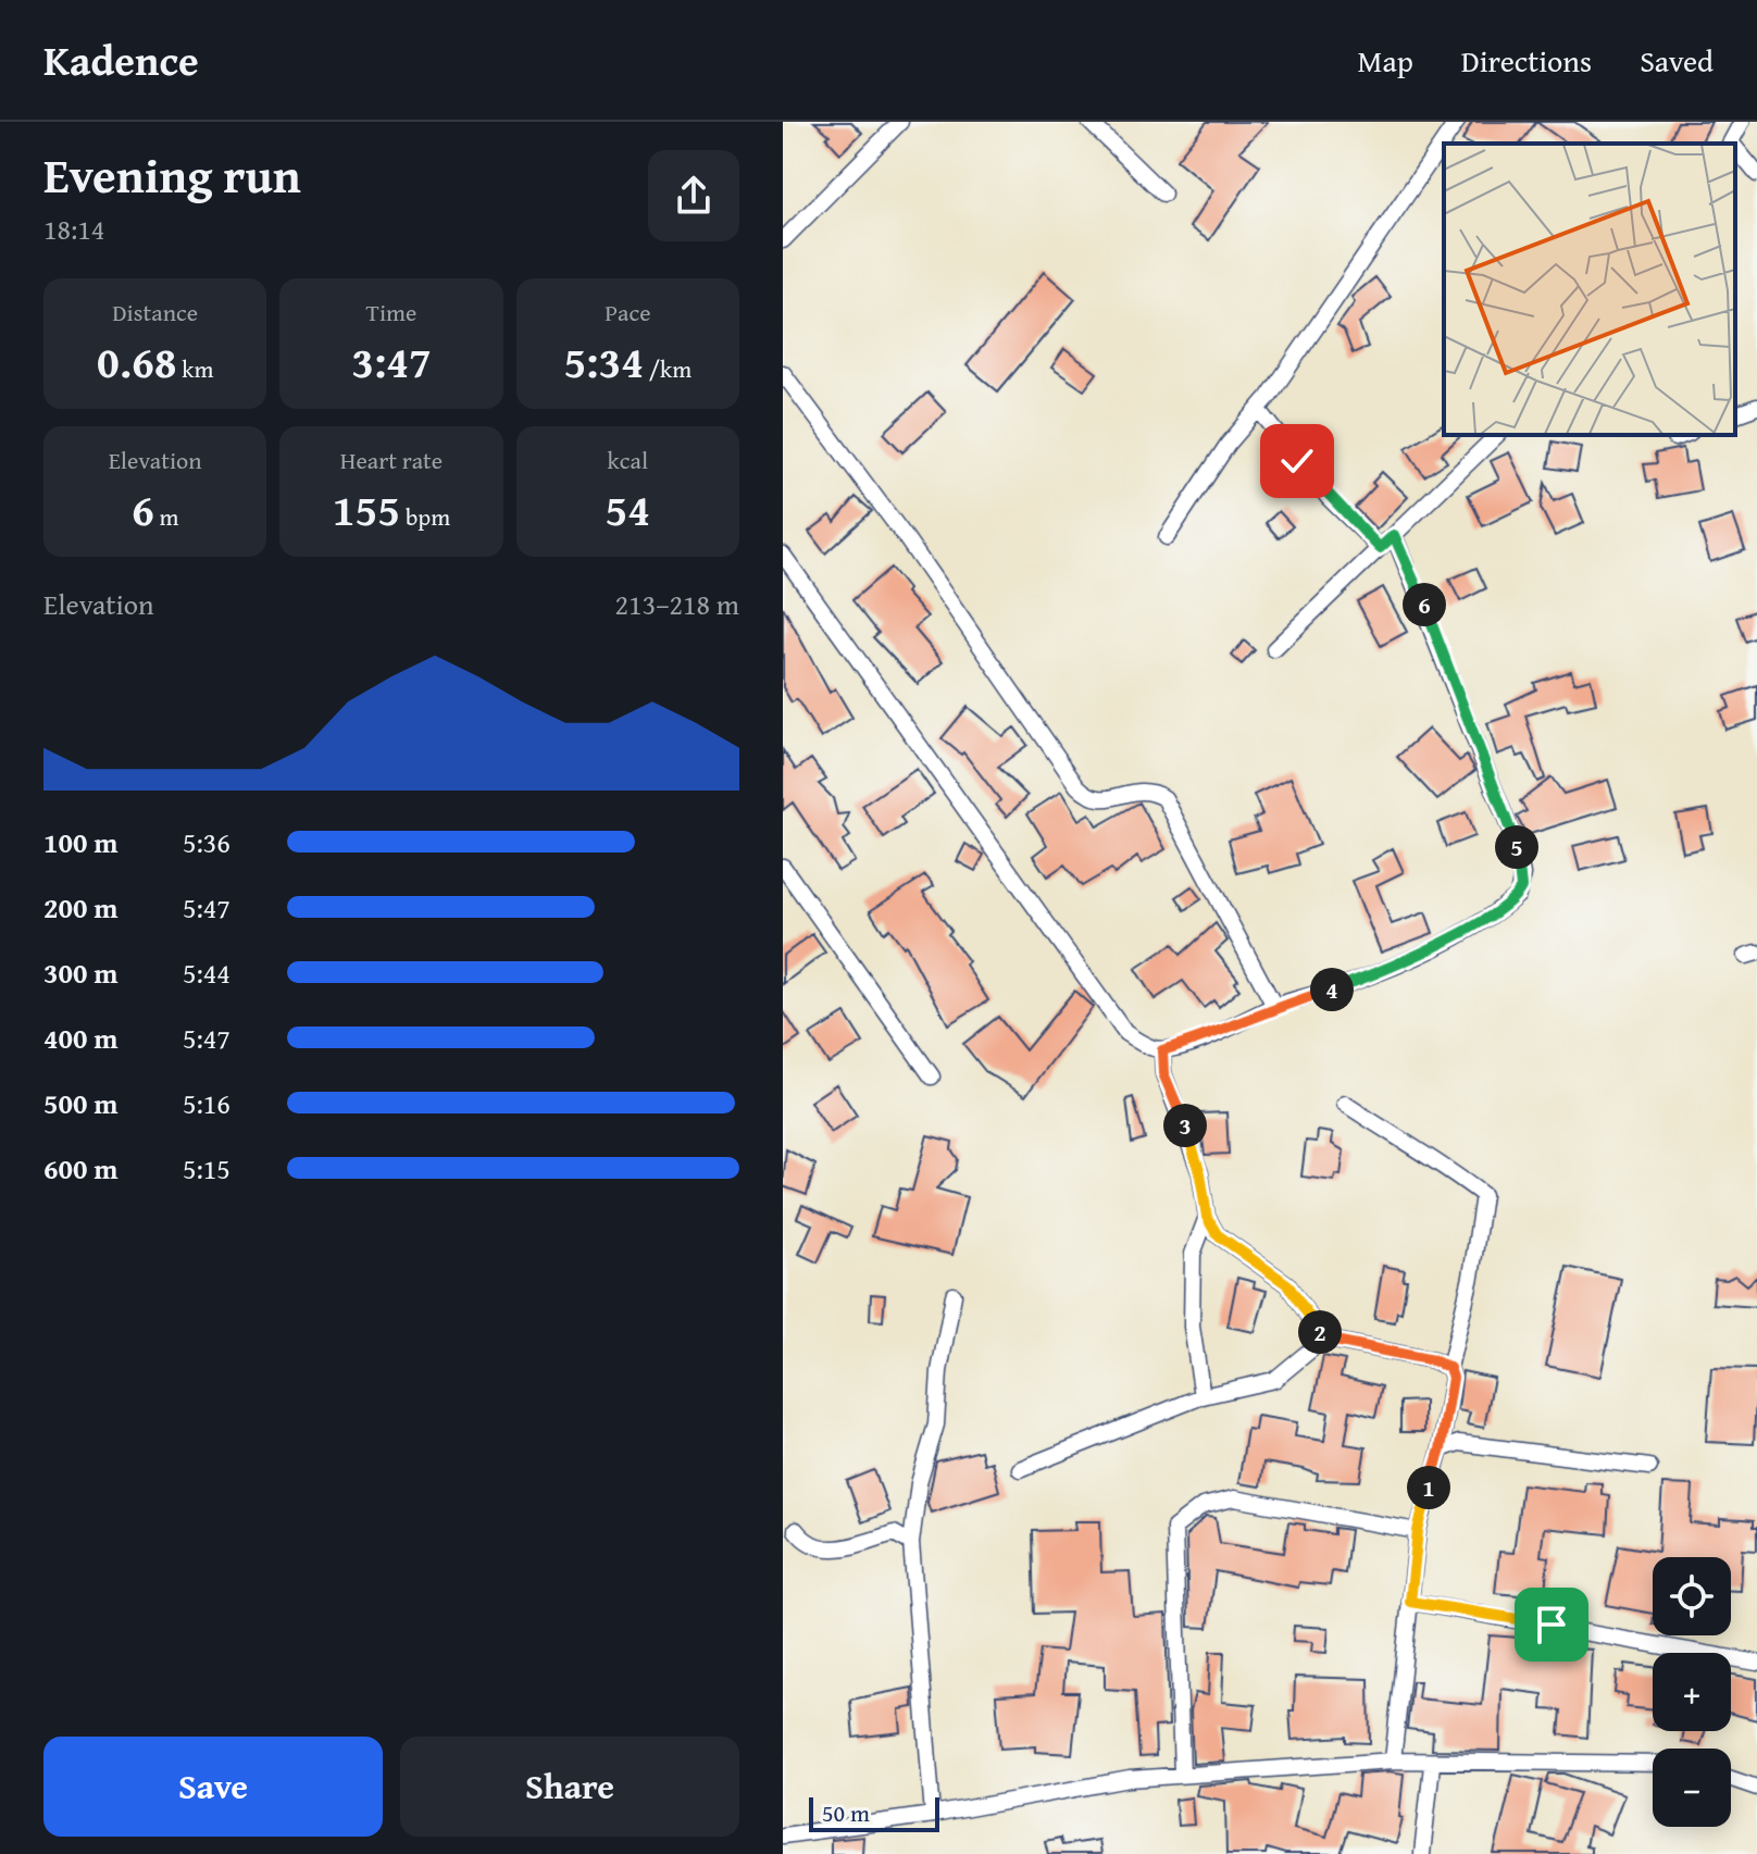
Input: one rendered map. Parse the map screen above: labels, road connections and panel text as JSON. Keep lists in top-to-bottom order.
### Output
{
  "scale_bar": "50 m",
  "page": {
    "header": "Kadence",
    "nav": ["Map", "Directions", "Saved"],
    "heading": ["Evening run", "18:14"],
    "stats": [
      ["Distance", "0.68 km"],
      ["Time", "3:47"],
      ["Pace", "5:34 /km"],
      ["Elevation", "6 m"],
      ["Heart rate", "155 bpm"],
      ["kcal", "54"]
    ],
    "chart": ["Elevation", "213–218 m"],
    "pins": [
      "6",
      "5",
      "4",
      "3",
      "2",
      "1"
    ],
    "list": [
      {
        "name": "100 m",
        "note": "5:36"
      },
      {
        "name": "200 m",
        "note": "5:47"
      },
      {
        "name": "300 m",
        "note": "5:44"
      },
      {
        "name": "400 m",
        "note": "5:47"
      },
      {
        "name": "500 m",
        "note": "5:16"
      },
      {
        "name": "600 m",
        "note": "5:15"
      }
    ],
    "map_buttons": ["+", "−"],
    "buttons": ["Save", "Share"],
    "scale": "50 m"
  }
}
